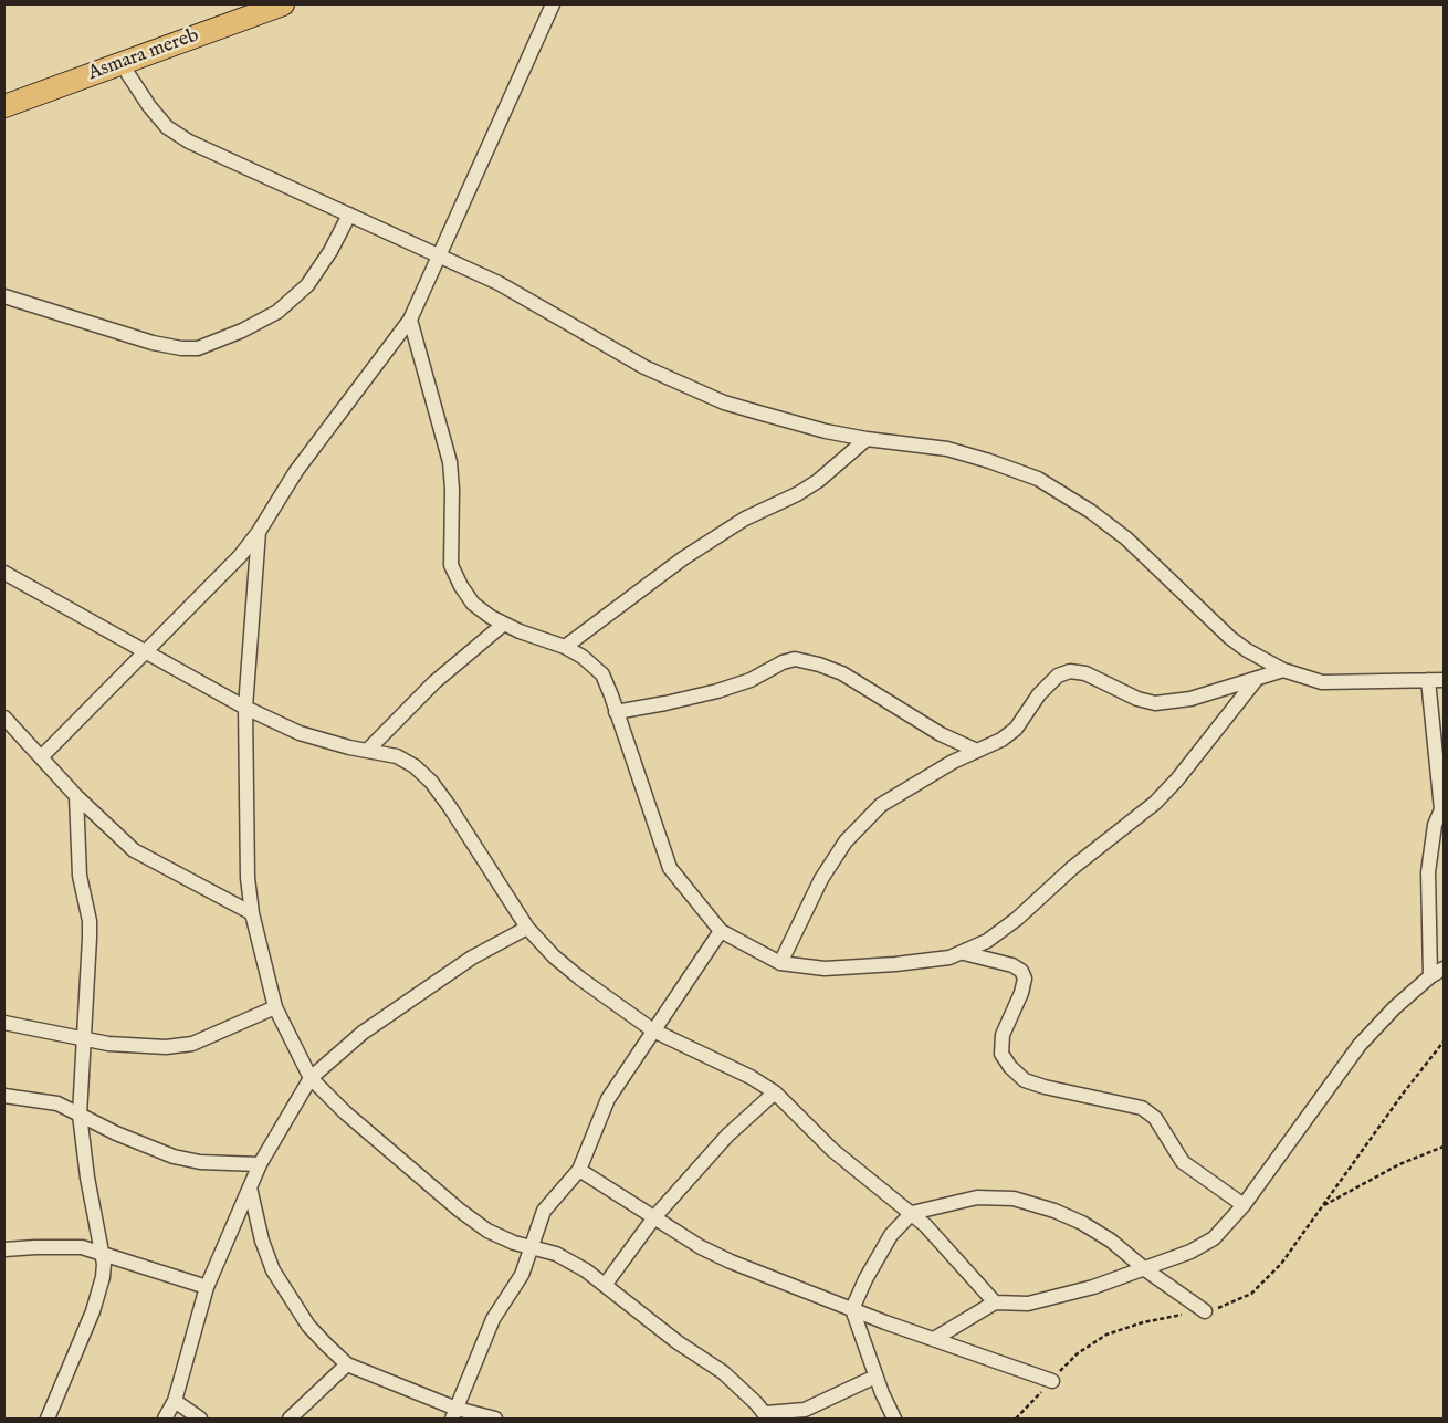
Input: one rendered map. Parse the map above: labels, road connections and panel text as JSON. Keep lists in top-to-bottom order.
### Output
{
  "streets": {
    "highway": ["Asmara mereb"]
  }
}
